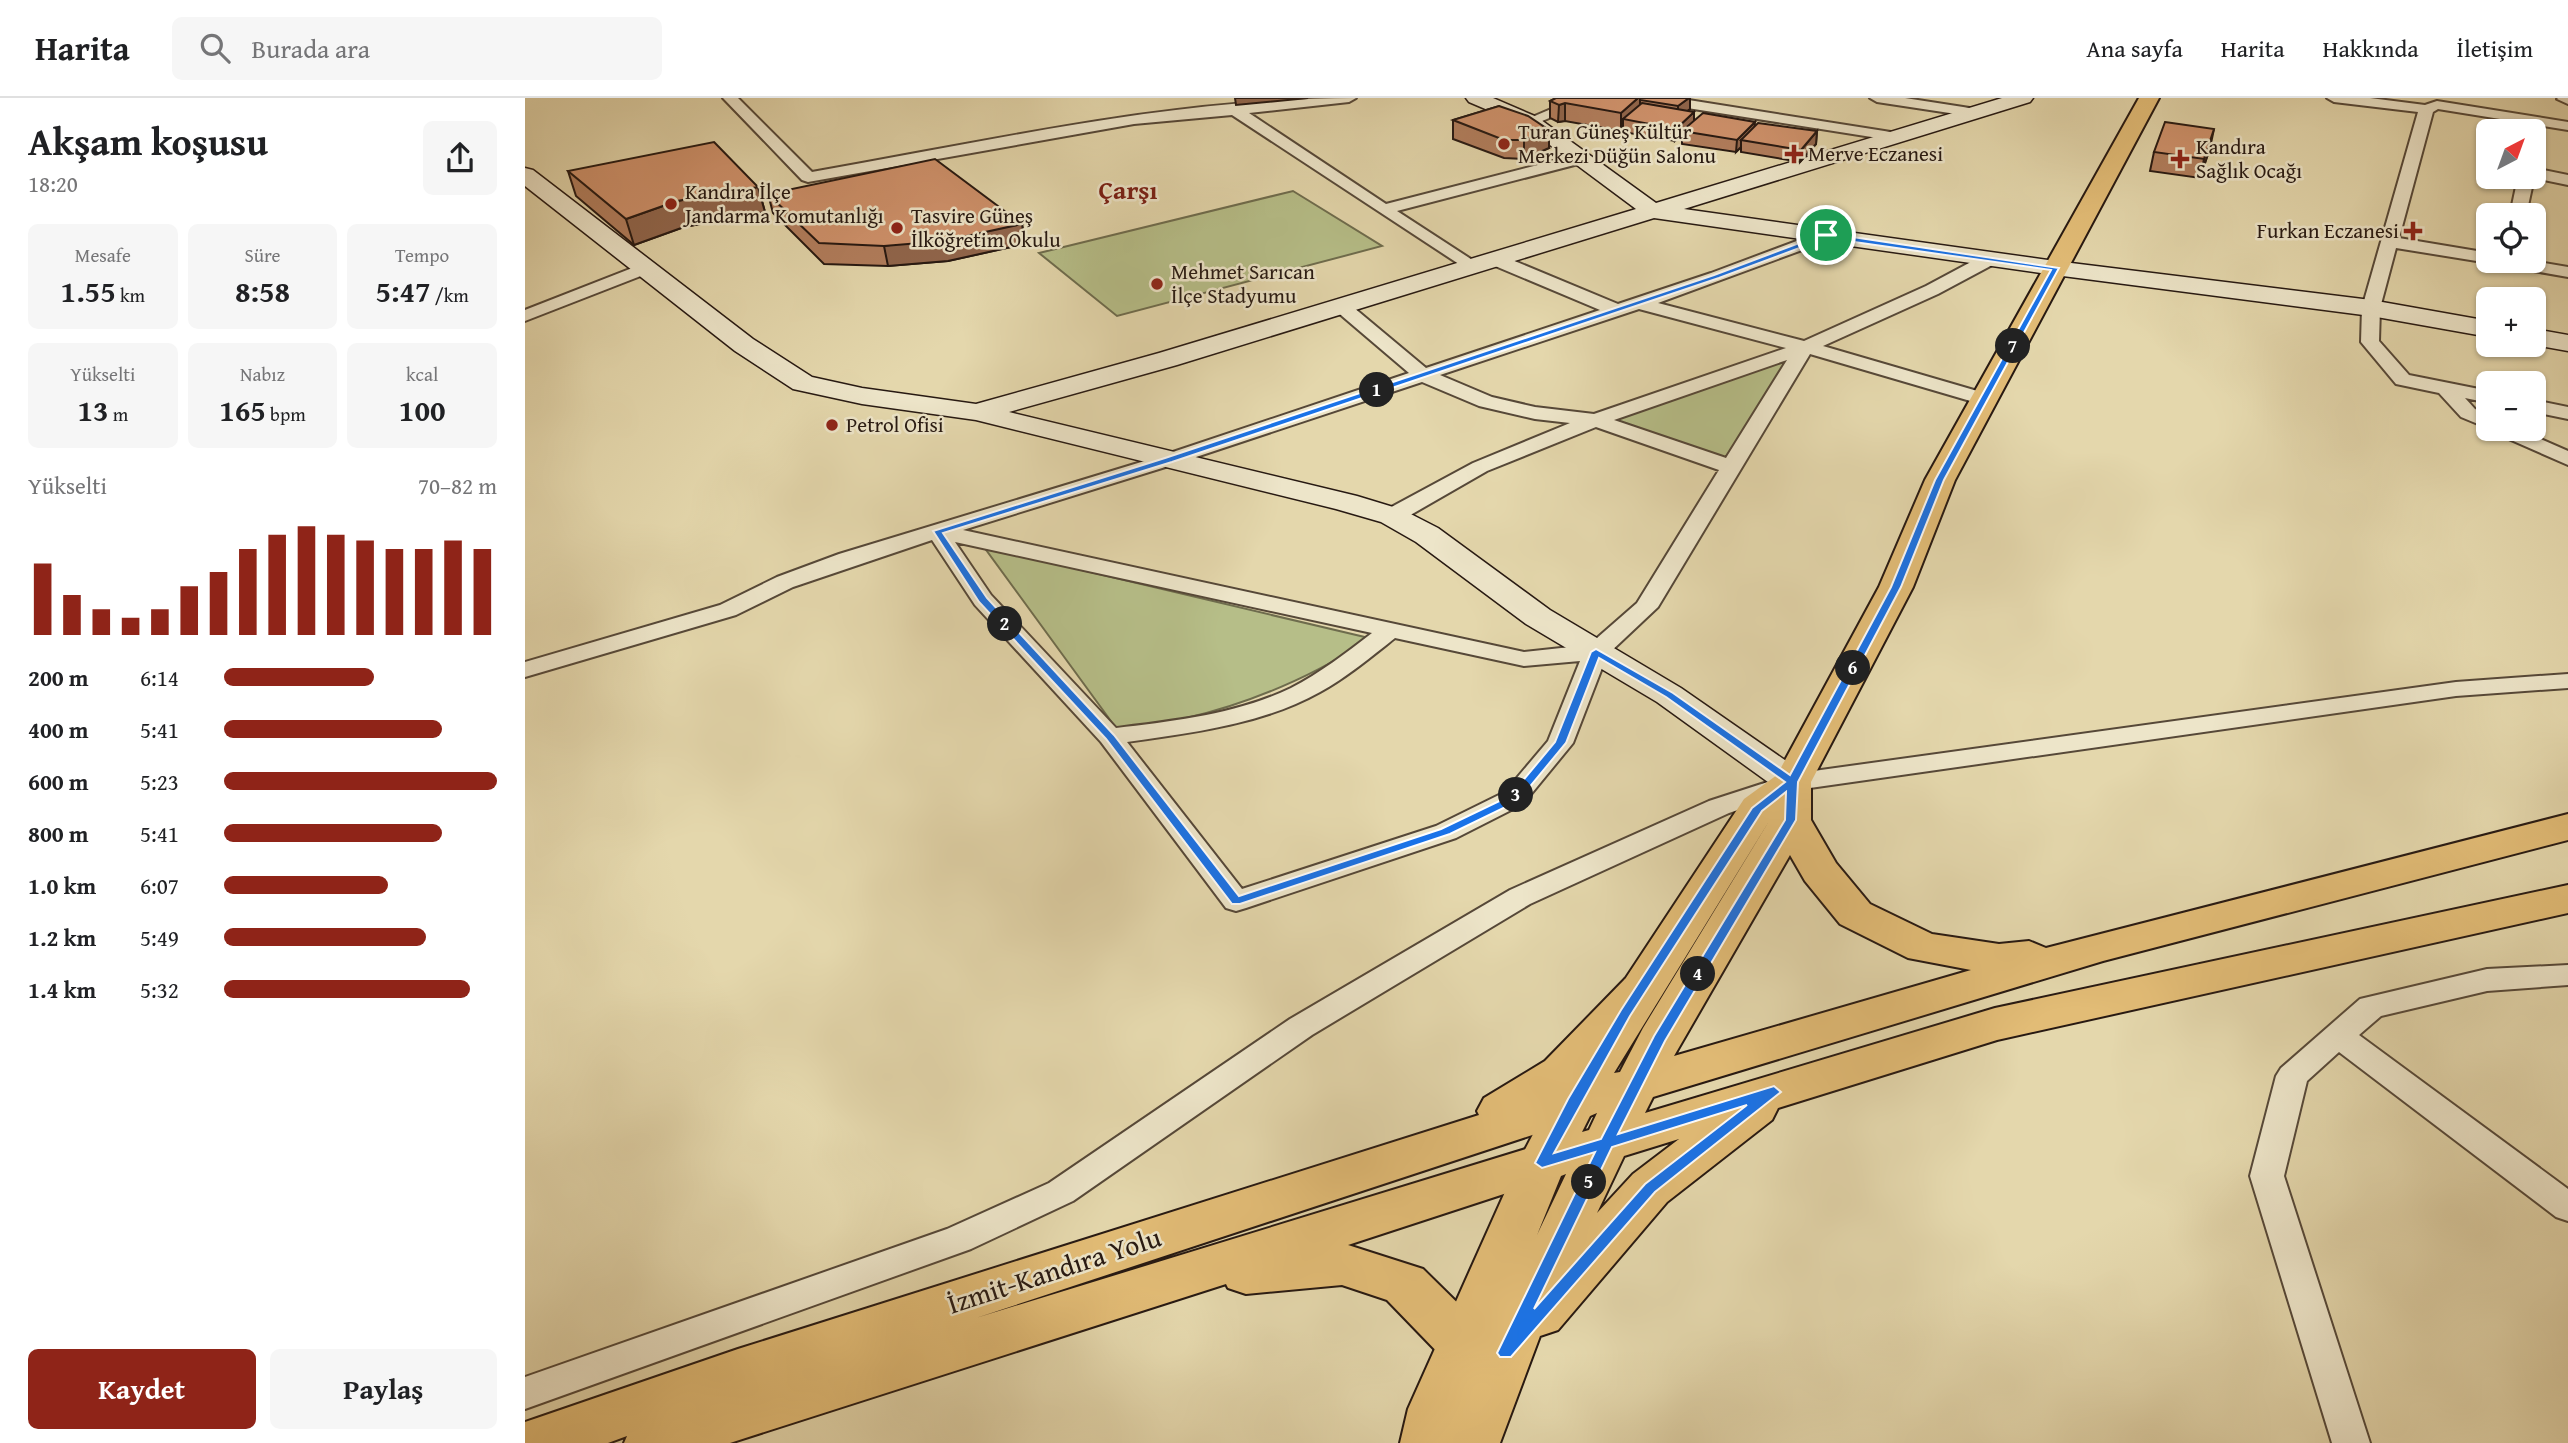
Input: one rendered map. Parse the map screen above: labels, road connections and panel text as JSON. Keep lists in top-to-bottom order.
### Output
{
  "streets": {
    "main road": ["İzmit-Kandıra Yolu"]
  },
  "districts": ["Çarşı"],
  "places": {
    "other": [
      "Turan Güneş Kültür Merkezi Düğün Salonu",
      "Kandıra İlçe Jandarma Komutanlığı",
      "Tasvire Güneş İlköğretim Okulu",
      "Mehmet Sarıcan İlçe Stadyumu",
      "Petrol Ofisi"
    ],
    "health": ["Merve Eczanesi", "Kandıra Sağlık Ocağı", "Furkan Eczanesi"]
  },
  "north": "top right",
  "page": {
    "header": "Harita",
    "search": "Burada ara",
    "nav": [
      "Ana sayfa",
      "Harita",
      "Hakkında",
      "İletişim"
    ],
    "heading": ["Akşam koşusu", "18:20"],
    "map_buttons": ["+", "−"],
    "stats": [
      ["Mesafe", "1.55 km"],
      ["Süre", "8:58"],
      ["Tempo", "5:47 /km"],
      ["Yükselti", "13 m"],
      ["Nabız", "165 bpm"],
      ["kcal", "100"]
    ],
    "pins": [
      "7",
      "1",
      "2",
      "6",
      "3",
      "4",
      "5"
    ],
    "chart": ["Yükselti", "70–82 m"],
    "list": [
      {
        "name": "200 m",
        "note": "6:14"
      },
      {
        "name": "400 m",
        "note": "5:41"
      },
      {
        "name": "600 m",
        "note": "5:23"
      },
      {
        "name": "800 m",
        "note": "5:41"
      },
      {
        "name": "1.0 km",
        "note": "6:07"
      },
      {
        "name": "1.2 km",
        "note": "5:49"
      },
      {
        "name": "1.4 km",
        "note": "5:32"
      }
    ],
    "buttons": ["Kaydet", "Paylaş"]
  }
}
